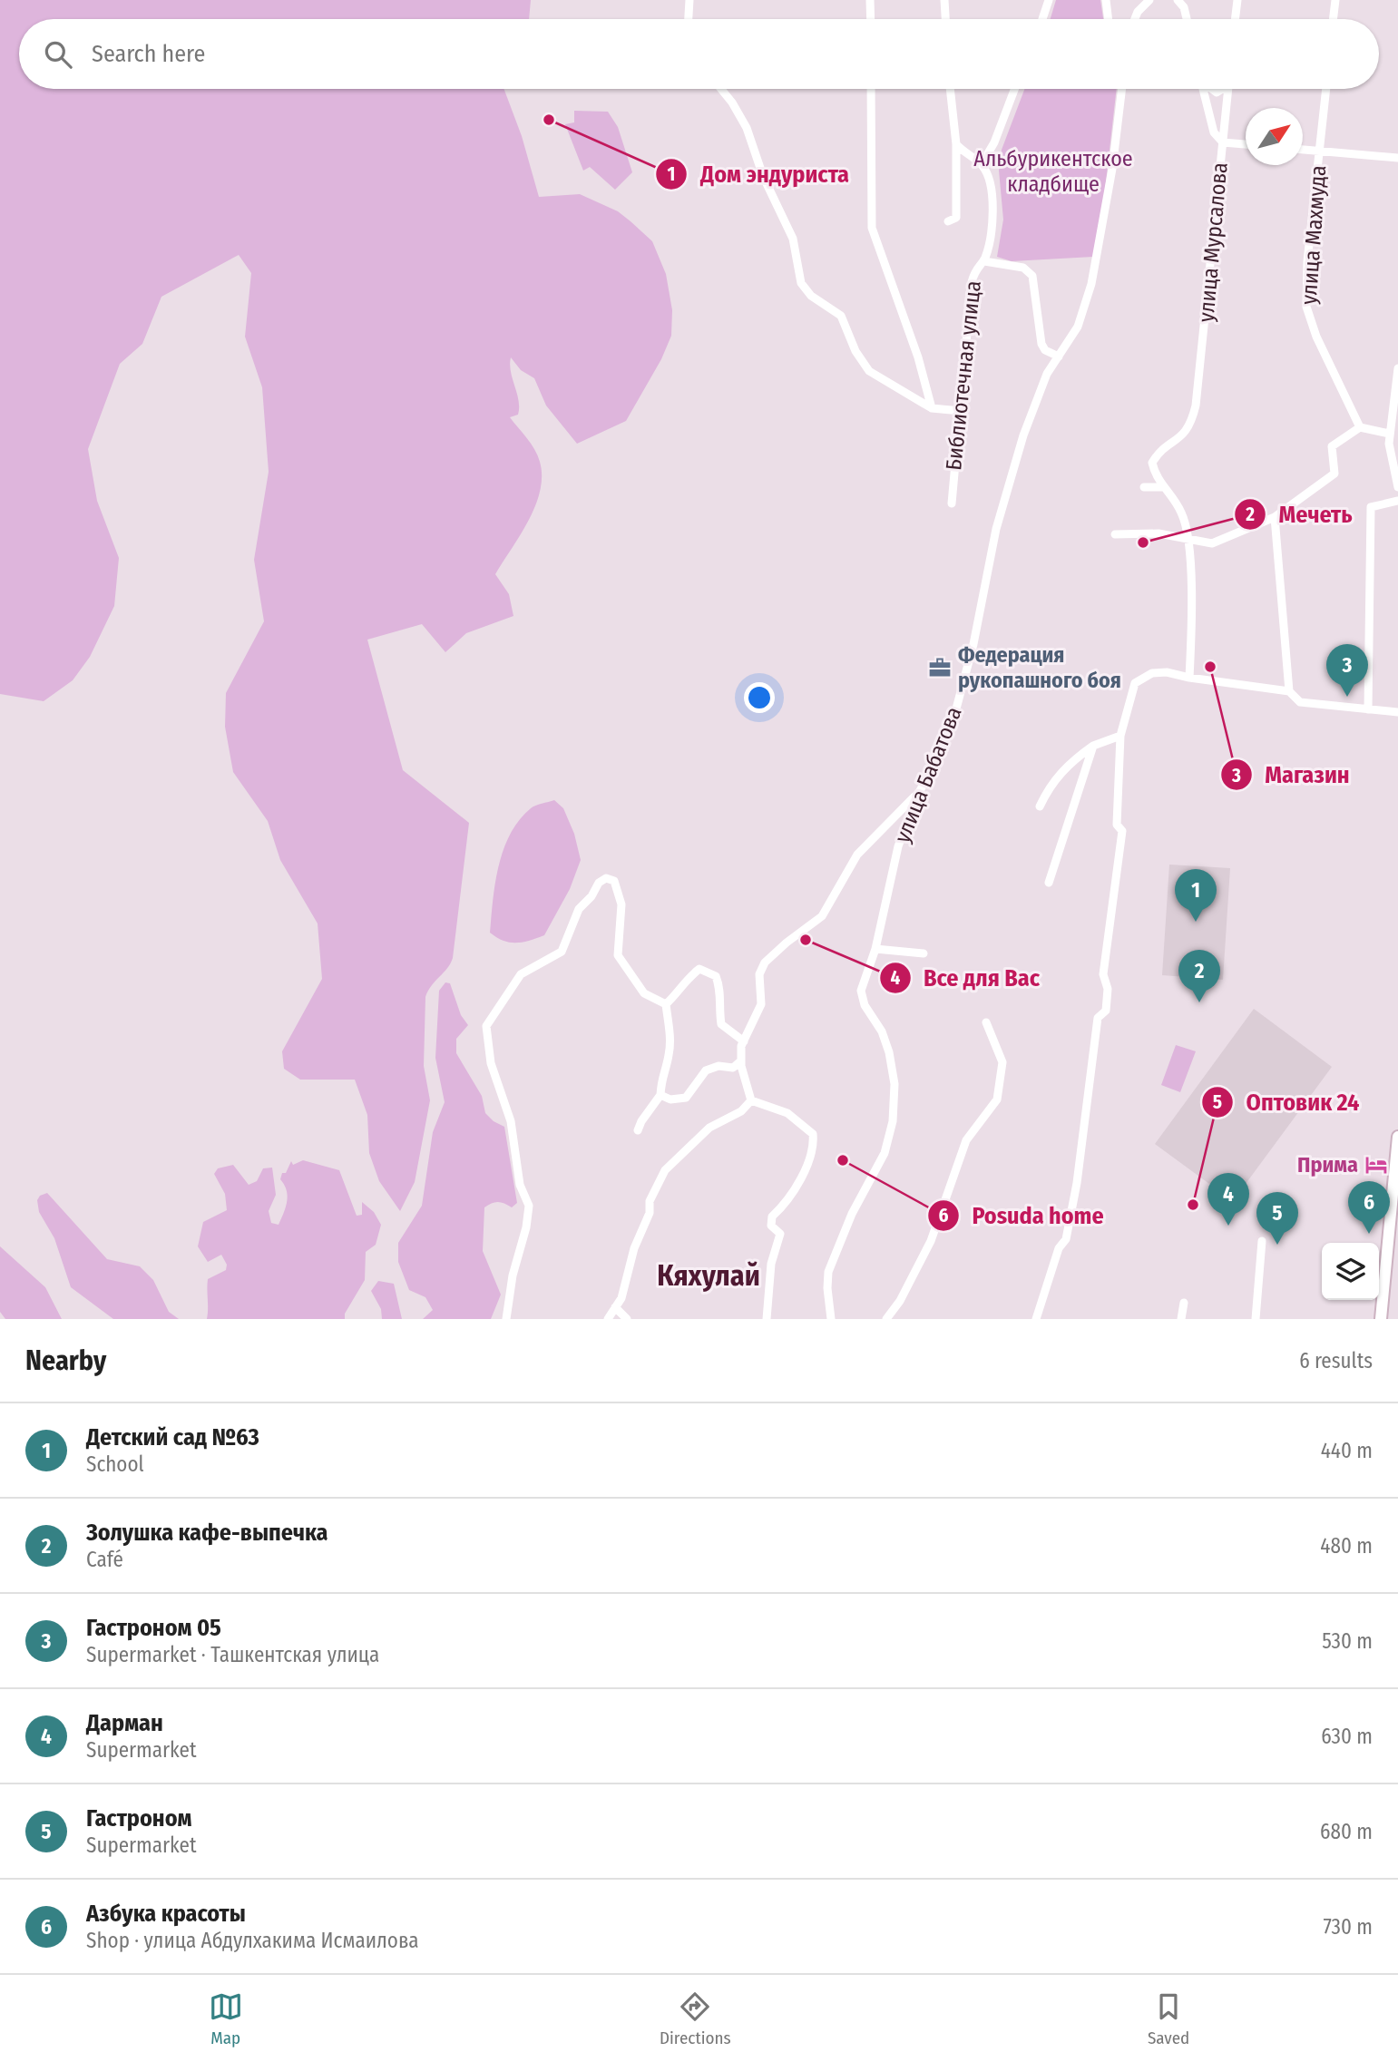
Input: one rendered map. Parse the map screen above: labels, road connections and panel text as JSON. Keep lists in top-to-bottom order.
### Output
{
  "streets": {
    "street": [
      "улица Махмуда",
      "улица Мурсалова",
      "Библиотечная улица",
      "улица Бабатова"
    ]
  },
  "districts": ["Кяхулай"],
  "parks": ["Альбурикентское кладбище"],
  "places": {
    "other": [
      "Дом эндуриста",
      "Мечеть",
      "Магазин",
      "Все для Вас",
      "Posuda home",
      "Оптовик 24"
    ],
    "office": ["Федерация рукопашного боя"],
    "hotel": ["Прима"]
  },
  "north": "top right",
  "page": {
    "search": "Search here",
    "pins": [
      "3",
      "1",
      "2",
      "4",
      "6",
      "5"
    ],
    "heading": ["Nearby", "6 results"],
    "list": [
      {
        "mark": "1",
        "name": "Детский сад №63",
        "note": "School",
        "value": "440 m"
      },
      {
        "mark": "2",
        "name": "Золушка кафе-выпечка",
        "note": "Café",
        "value": "480 m"
      },
      {
        "mark": "3",
        "name": "Гастроном 05",
        "note": "Supermarket · Ташкентская улица",
        "value": "530 m"
      },
      {
        "mark": "4",
        "name": "Дарман",
        "note": "Supermarket",
        "value": "630 m"
      },
      {
        "mark": "5",
        "name": "Гастроном",
        "note": "Supermarket",
        "value": "680 m"
      },
      {
        "mark": "6",
        "name": "Азбука красоты",
        "note": "Shop · улица Абдулхакима Исмаилова",
        "value": "730 m"
      }
    ],
    "nav": ["Map", "Directions", "Saved"]
  }
}
